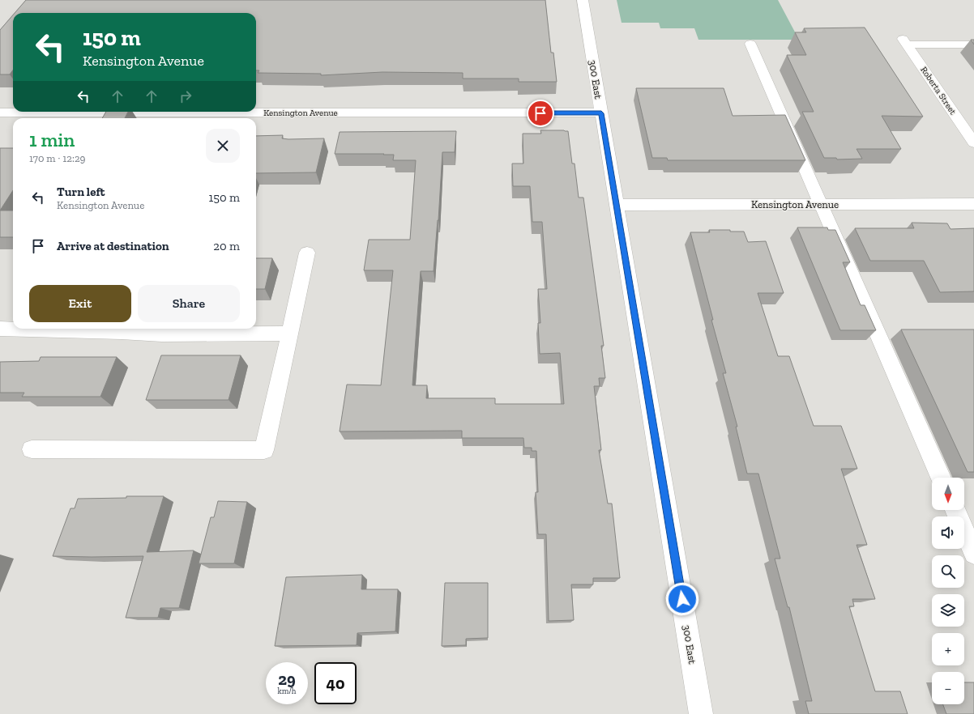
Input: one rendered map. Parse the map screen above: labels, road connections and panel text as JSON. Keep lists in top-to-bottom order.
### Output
{
  "streets": {
    "street": ["300 East", "Roberta Street", "Kensington Avenue"]
  },
  "crossings": [
    ["300 East", "Kensington Avenue"]
  ],
  "north": "bottom",
  "page": {
    "turn": ["150 m", "Kensington Avenue"],
    "heading": ["1 min", "170 m · 12:29"],
    "list": [
      {
        "name": "Turn left",
        "note": "Kensington Avenue",
        "value": "150 m"
      },
      {
        "name": "Arrive at destination",
        "value": "20 m"
      }
    ],
    "buttons": ["Exit", "Share"],
    "map_buttons": ["+", "−"],
    "speed": "29 km/h",
    "limit": "40"
  }
}
